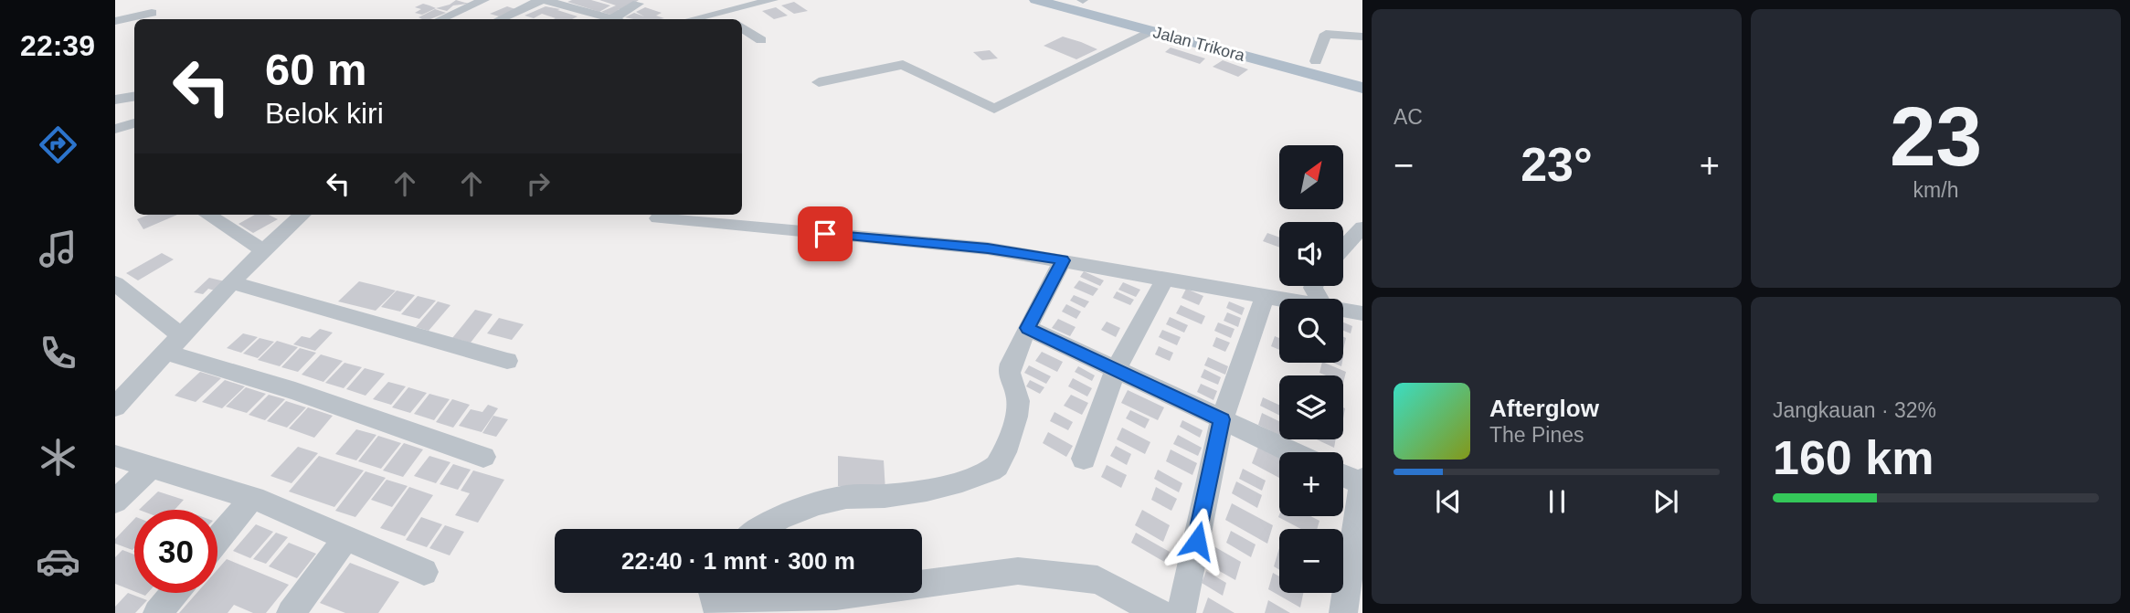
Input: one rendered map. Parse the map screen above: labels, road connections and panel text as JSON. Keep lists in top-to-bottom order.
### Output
{
  "streets": {
    "main road": ["Jalan Trikora"]
  },
  "north": "top right",
  "page": {
    "tabs": "22:39",
    "tile": [
      "AC",
      ["23", "km/h"],
      ["Jangkauan · 32%", "160 km"]
    ],
    "turn": ["60 m", "Belok kiri"],
    "heat": ["−", "23°", "+"],
    "map_buttons": ["+", "−"],
    "song": ["Afterglow", "The Pines"],
    "limit": "30",
    "trip": "22:40 · 1 mnt · 300 m"
  }
}
